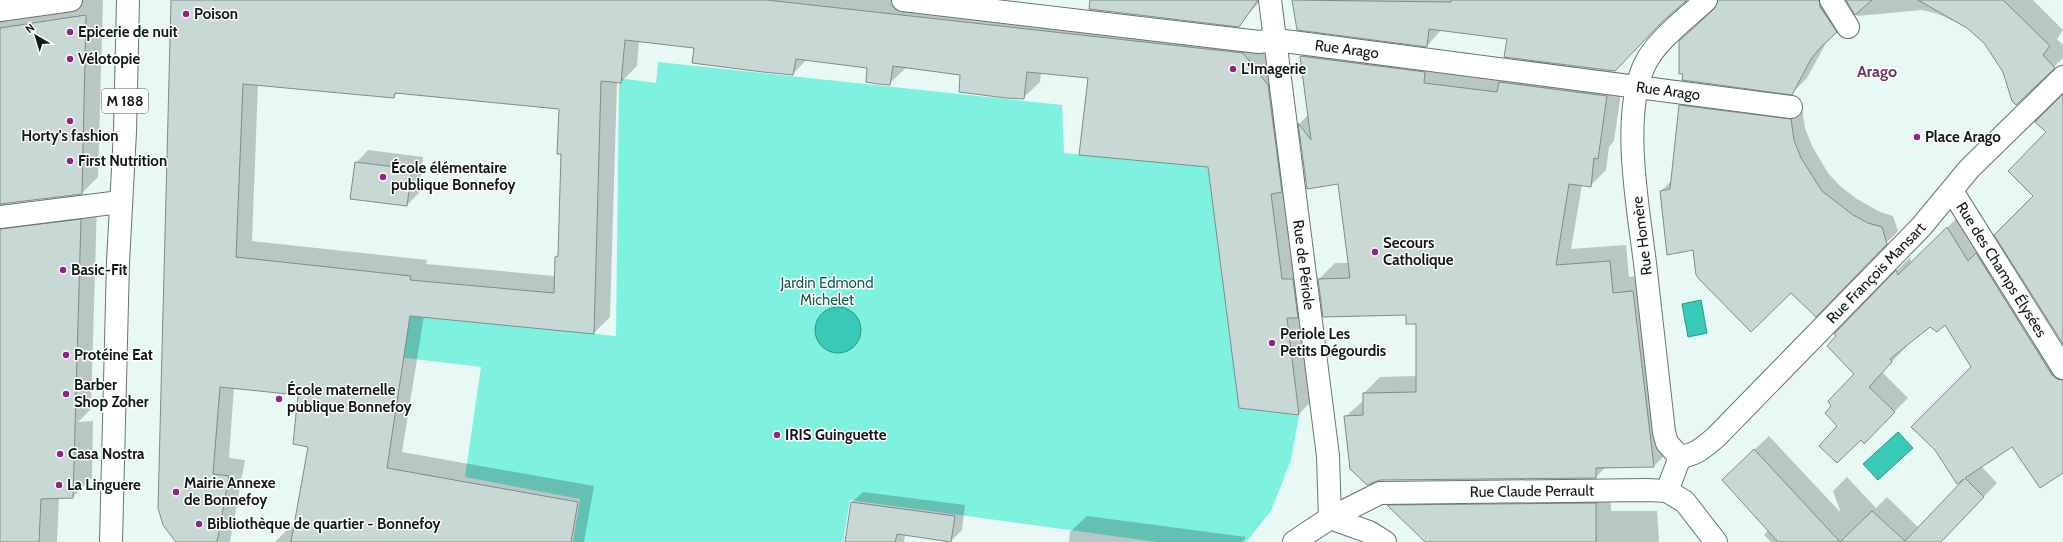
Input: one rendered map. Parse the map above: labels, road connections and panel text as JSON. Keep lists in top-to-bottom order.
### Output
{
  "streets": {
    "street": [
      "Rue Arago",
      "M 188",
      "Rue Homère",
      "Rue de Périole",
      "Rue des Champs Élysées",
      "Rue François Mansart",
      "Rue Claude Perrault"
    ]
  },
  "crossings": [
    ["Rue Arago", "Rue Homère"],
    ["Rue Arago", "Rue de Périole"],
    ["Rue Homère", "Rue François Mansart"],
    ["Rue de Périole", "Rue Claude Perrault"],
    ["Rue des Champs Élysées", "Rue François Mansart"]
  ],
  "districts": ["Arago"],
  "parks": ["Jardin Edmond Michelet"],
  "places": [
    "Poison",
    "Epicerie de nuit",
    "Vélotopie",
    "L'Imagerie",
    "Horty's fashion",
    "Place Arago",
    "First Nutrition",
    "École élémentaire publique Bonnefoy",
    "Secours Catholique",
    "Basic-Fit",
    "Periole Les Petits Dégourdis",
    "Protéine Eat",
    "Barber Shop Zoher",
    "École maternelle publique Bonnefoy",
    "IRIS Guinguette",
    "Casa Nostra",
    "La Linguere",
    "Mairie Annexe de Bonnefoy",
    "Bibliothèque de quartier - Bonnefoy"
  ],
  "north": "top left"
}
